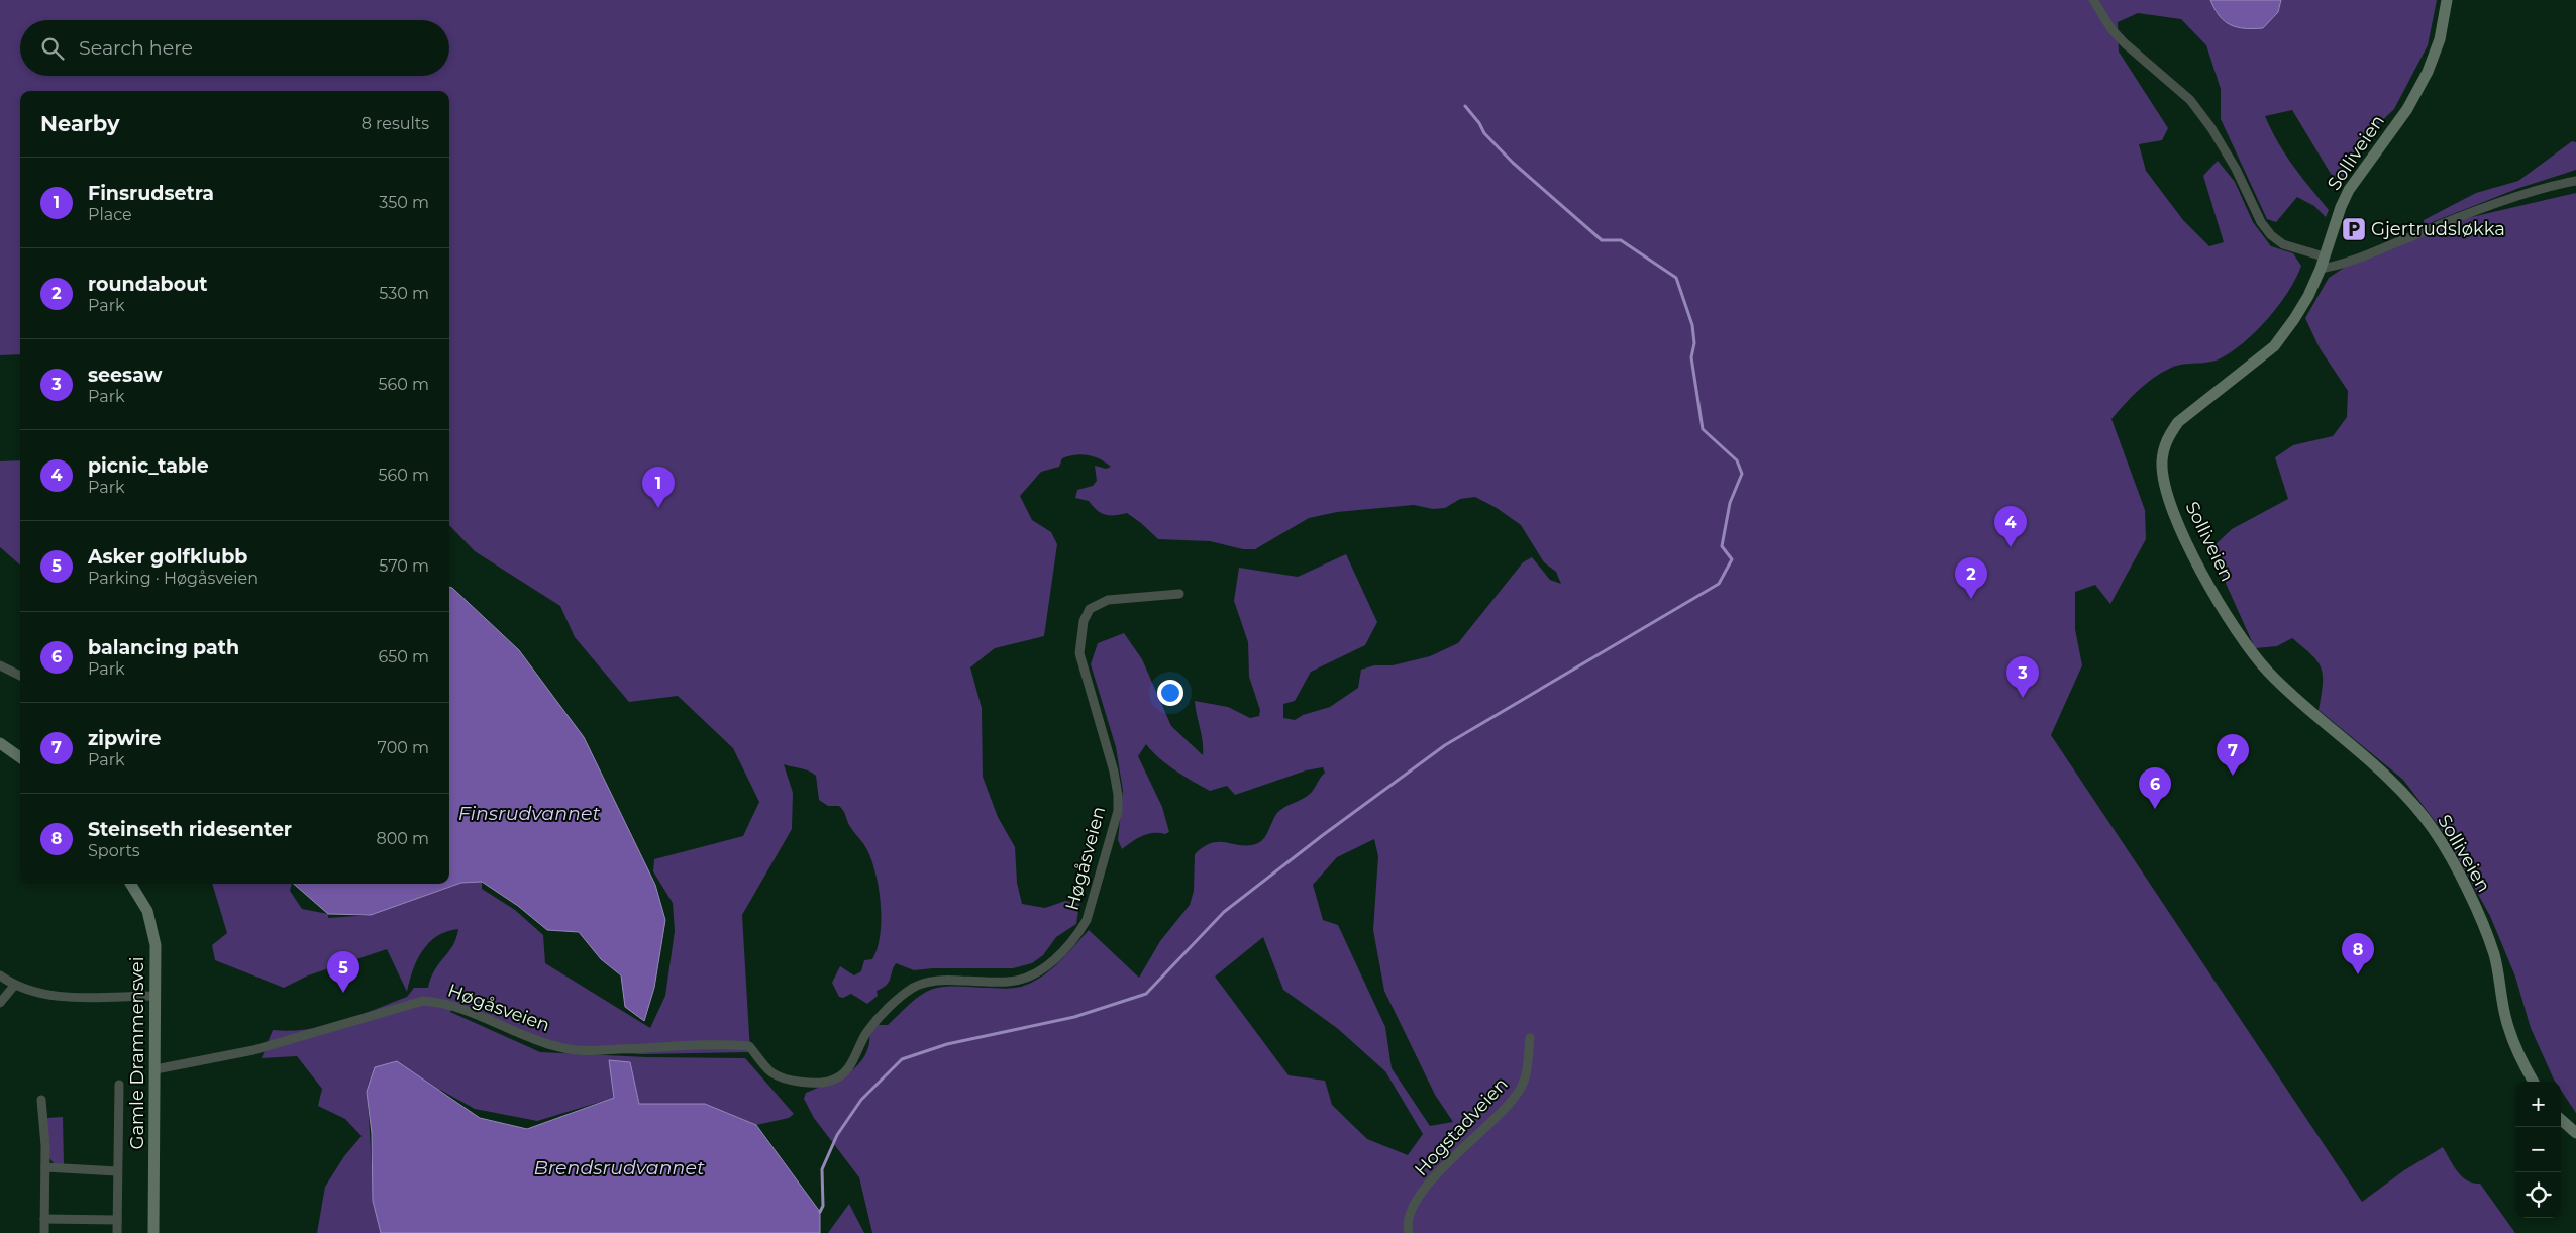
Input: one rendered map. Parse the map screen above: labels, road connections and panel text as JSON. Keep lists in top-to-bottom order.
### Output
{
  "streets": {
    "street": [
      "Solliveien",
      "Høgåsveien",
      "Gamle Drammensvei",
      "Hogstadveien"
    ]
  },
  "crossings": [
    ["Høgåsveien", "Gamle Drammensvei"]
  ],
  "water": ["Finsrudvannet", "Brendsrudvannet"],
  "places": {
    "parking": ["Gjertrudsløkka"]
  },
  "page": {
    "search": "Search here",
    "heading": ["Nearby", "8 results"],
    "list": [
      {
        "mark": "1",
        "name": "Finsrudsetra",
        "note": "Place",
        "value": "350 m"
      },
      {
        "mark": "2",
        "name": "roundabout",
        "note": "Park",
        "value": "530 m"
      },
      {
        "mark": "3",
        "name": "seesaw",
        "note": "Park",
        "value": "560 m"
      },
      {
        "mark": "4",
        "name": "picnic_table",
        "note": "Park",
        "value": "560 m"
      },
      {
        "mark": "5",
        "name": "Asker golfklubb",
        "note": "Parking · Høgåsveien",
        "value": "570 m"
      },
      {
        "mark": "6",
        "name": "balancing path",
        "note": "Park",
        "value": "650 m"
      },
      {
        "mark": "7",
        "name": "zipwire",
        "note": "Park",
        "value": "700 m"
      },
      {
        "mark": "8",
        "name": "Steinseth ridesenter",
        "note": "Sports",
        "value": "800 m"
      }
    ],
    "pins": [
      "1",
      "4",
      "2",
      "3",
      "7",
      "6",
      "8",
      "5"
    ],
    "map_buttons": ["+", "−"]
  }
}
